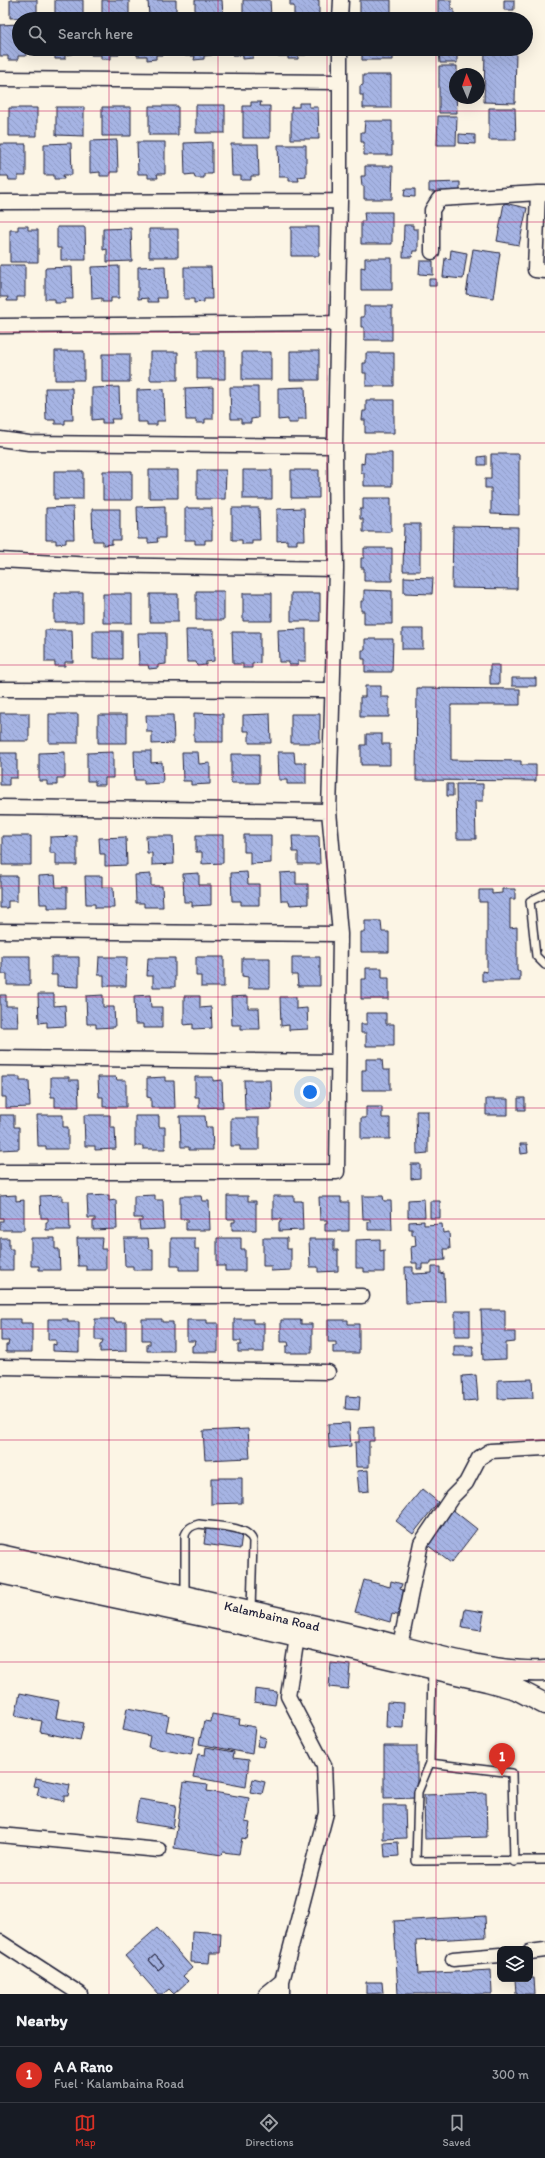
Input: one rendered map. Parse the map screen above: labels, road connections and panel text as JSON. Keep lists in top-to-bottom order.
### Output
{
  "streets": {
    "main road": ["Kalambaina Road"]
  },
  "north": "top",
  "page": {
    "search": "Search here",
    "pins": "1",
    "heading": "Nearby",
    "list": [
      {
        "mark": "1",
        "name": "A A Rano",
        "note": "Fuel · Kalambaina Road",
        "value": "300 m"
      }
    ],
    "nav": ["Map", "Directions", "Saved"]
  }
}
